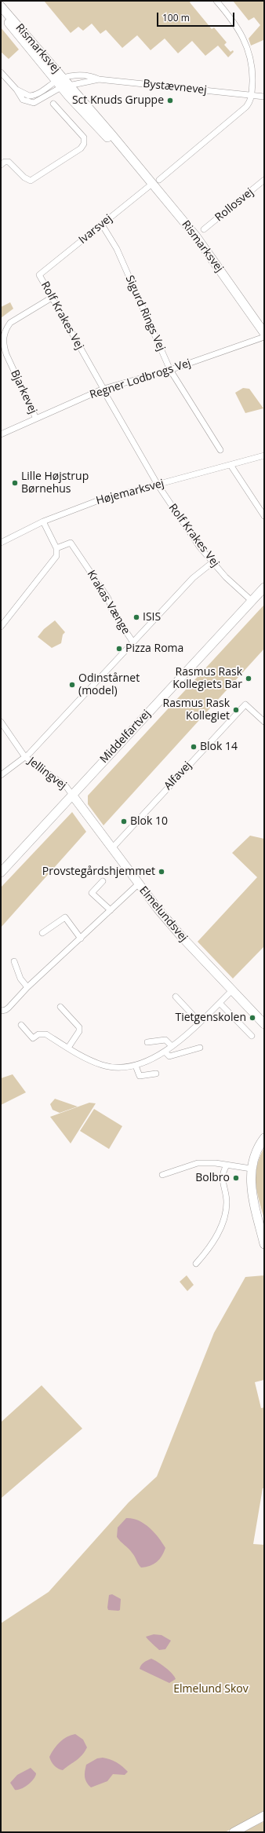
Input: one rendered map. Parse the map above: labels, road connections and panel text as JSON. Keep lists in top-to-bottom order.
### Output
{
  "streets": {
    "main road": ["Rismarksvej", "Middelfartvej", "Elmelundsvej"],
    "street": [
      "Bystævnevej",
      "Rollosvej",
      "Ivarsvej",
      "Sigurd Rings Vej",
      "Rolf Krakes Vej",
      "Regner Lodbrogs Vej",
      "Bjarkevej",
      "Højemarksvej",
      "Krakas Vænge",
      "Jellingvej",
      "Alfavej"
    ]
  },
  "crossings": [
    ["Rismarksvej", "Bystævnevej"],
    ["Rismarksvej", "Ivarsvej"],
    ["Bystævnevej", "Ivarsvej"],
    ["Ivarsvej", "Sigurd Rings Vej"],
    ["Ivarsvej", "Rolf Krakes Vej"],
    ["Sigurd Rings Vej", "Regner Lodbrogs Vej"],
    ["Rolf Krakes Vej", "Regner Lodbrogs Vej"],
    ["Rolf Krakes Vej", "Bjarkevej"],
    ["Rolf Krakes Vej", "Højemarksvej"],
    ["Rolf Krakes Vej", "Middelfartvej"],
    ["Regner Lodbrogs Vej", "Bjarkevej"],
    ["Middelfartvej", "Jellingvej"],
    ["Middelfartvej", "Elmelundsvej"],
    ["Jellingvej", "Elmelundsvej"],
    ["Alfavej", "Elmelundsvej"]
  ],
  "parks": ["Elmelund Skov"],
  "places": [
    "Sct Knuds Gruppe",
    "Lille Højstrup Børnehus",
    "ISIS",
    "Pizza Roma",
    "Rasmus Rask Kollegiets Bar",
    "Odinstårnet (model)",
    "Rasmus Rask Kollegiet",
    "Blok 14",
    "Blok 10",
    "Provstegårdshjemmet",
    "Tietgenskolen",
    "Bolbro"
  ],
  "scale_bar": "100 m"
}
